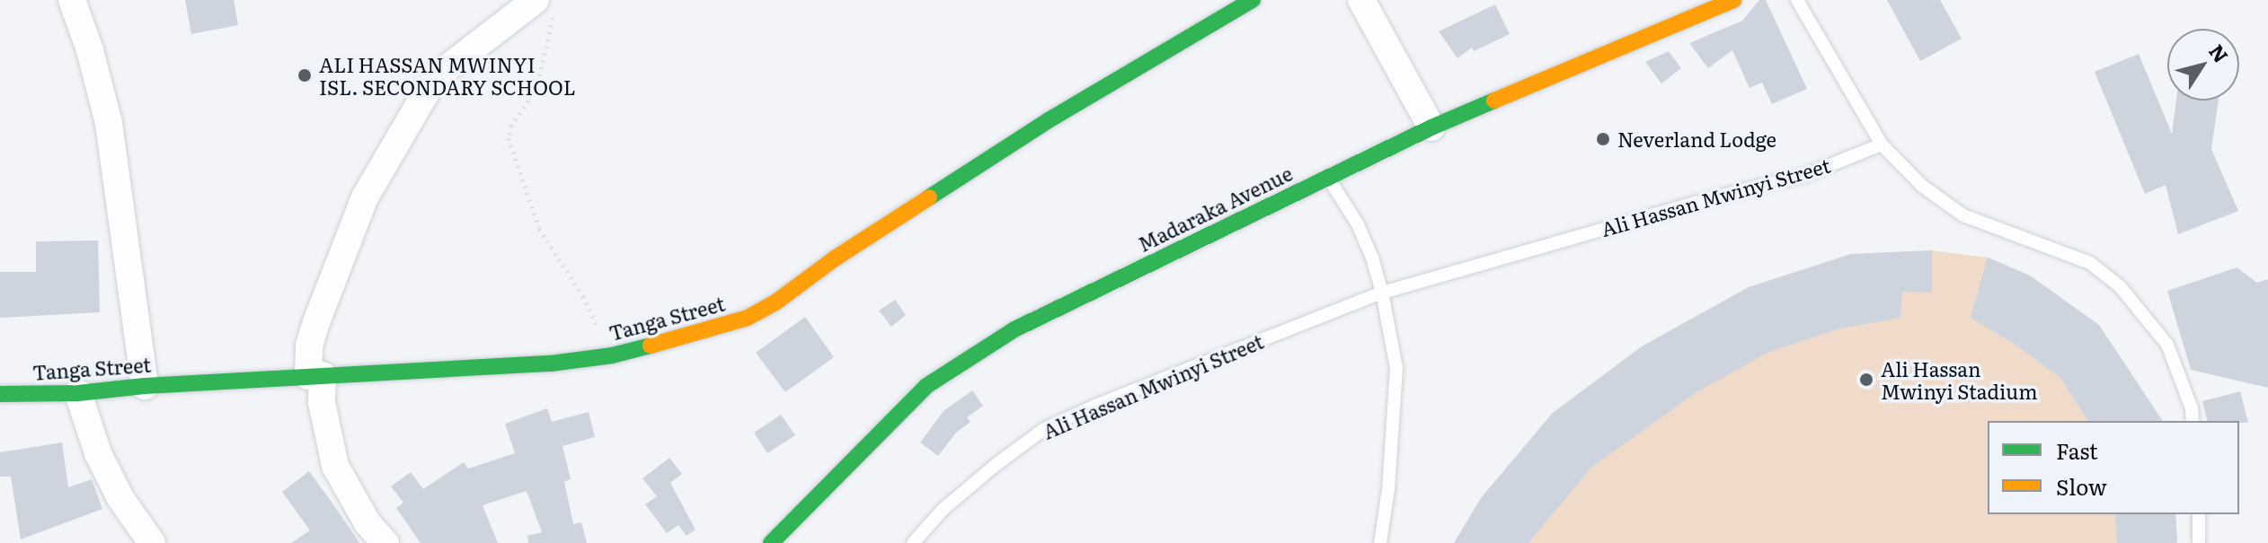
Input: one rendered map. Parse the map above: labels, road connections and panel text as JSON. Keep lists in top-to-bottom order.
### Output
{
  "streets": {
    "street": ["Madaraka Avenue", "Tanga Street"],
    "lane": ["Ali Hassan Mwinyi Street"]
  },
  "places": ["ALI HASSAN MWINYI ISL. SECONDARY SCHOOL", "Neverland Lodge", "Ali Hassan Mwinyi Stadium"],
  "legend": ["Fast", "Slow"],
  "north": "top right"
}
